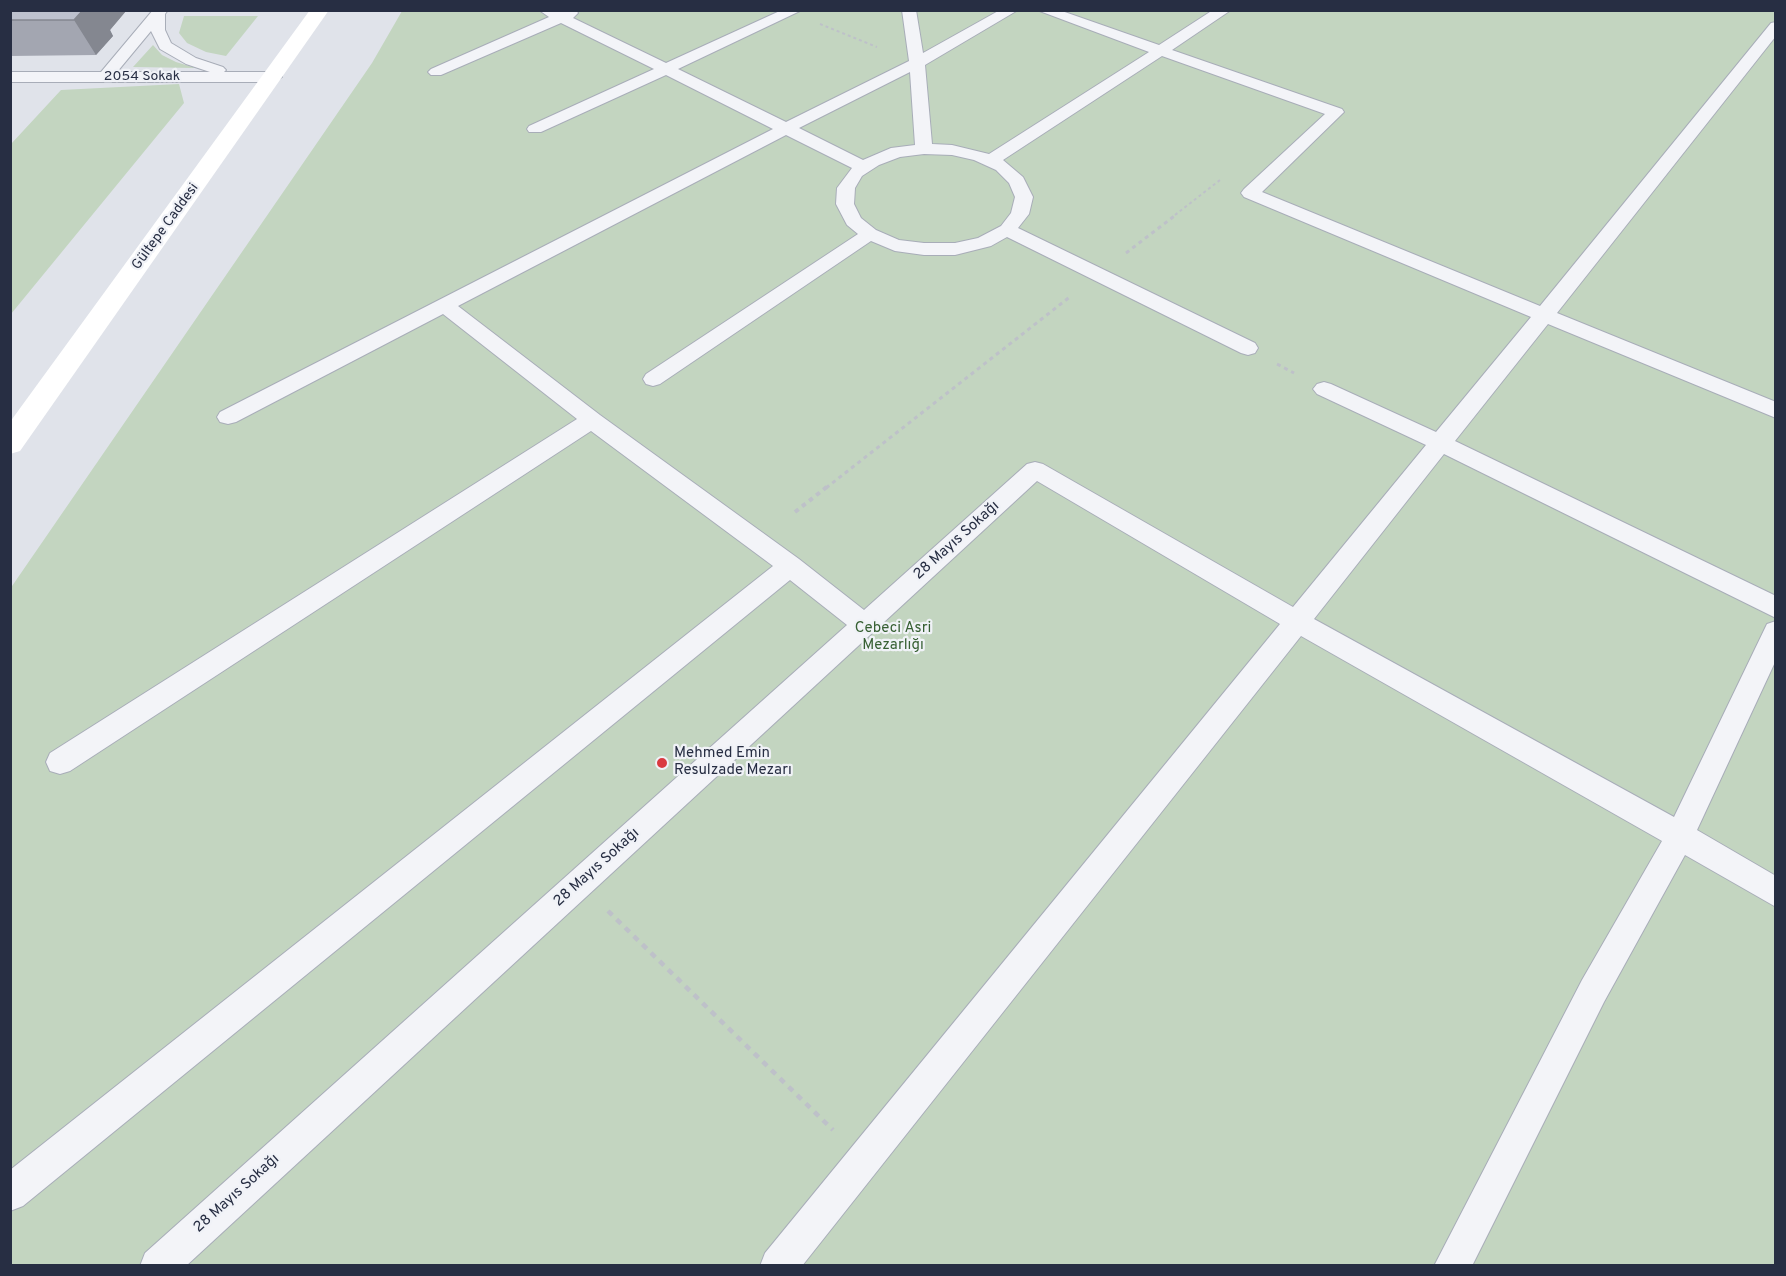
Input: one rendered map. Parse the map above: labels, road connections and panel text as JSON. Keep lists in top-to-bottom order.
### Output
{
  "streets": {
    "main road": ["Gültepe Caddesi"],
    "lane": ["2054 Sokak", "28 Mayıs Sokağı"]
  },
  "crossings": [
    ["2054 Sokak", "Gültepe Caddesi"]
  ],
  "parks": ["Cebeci Asri Mezarlığı"],
  "places": ["Mehmed Emin Resulzade Mezarı"]
}
